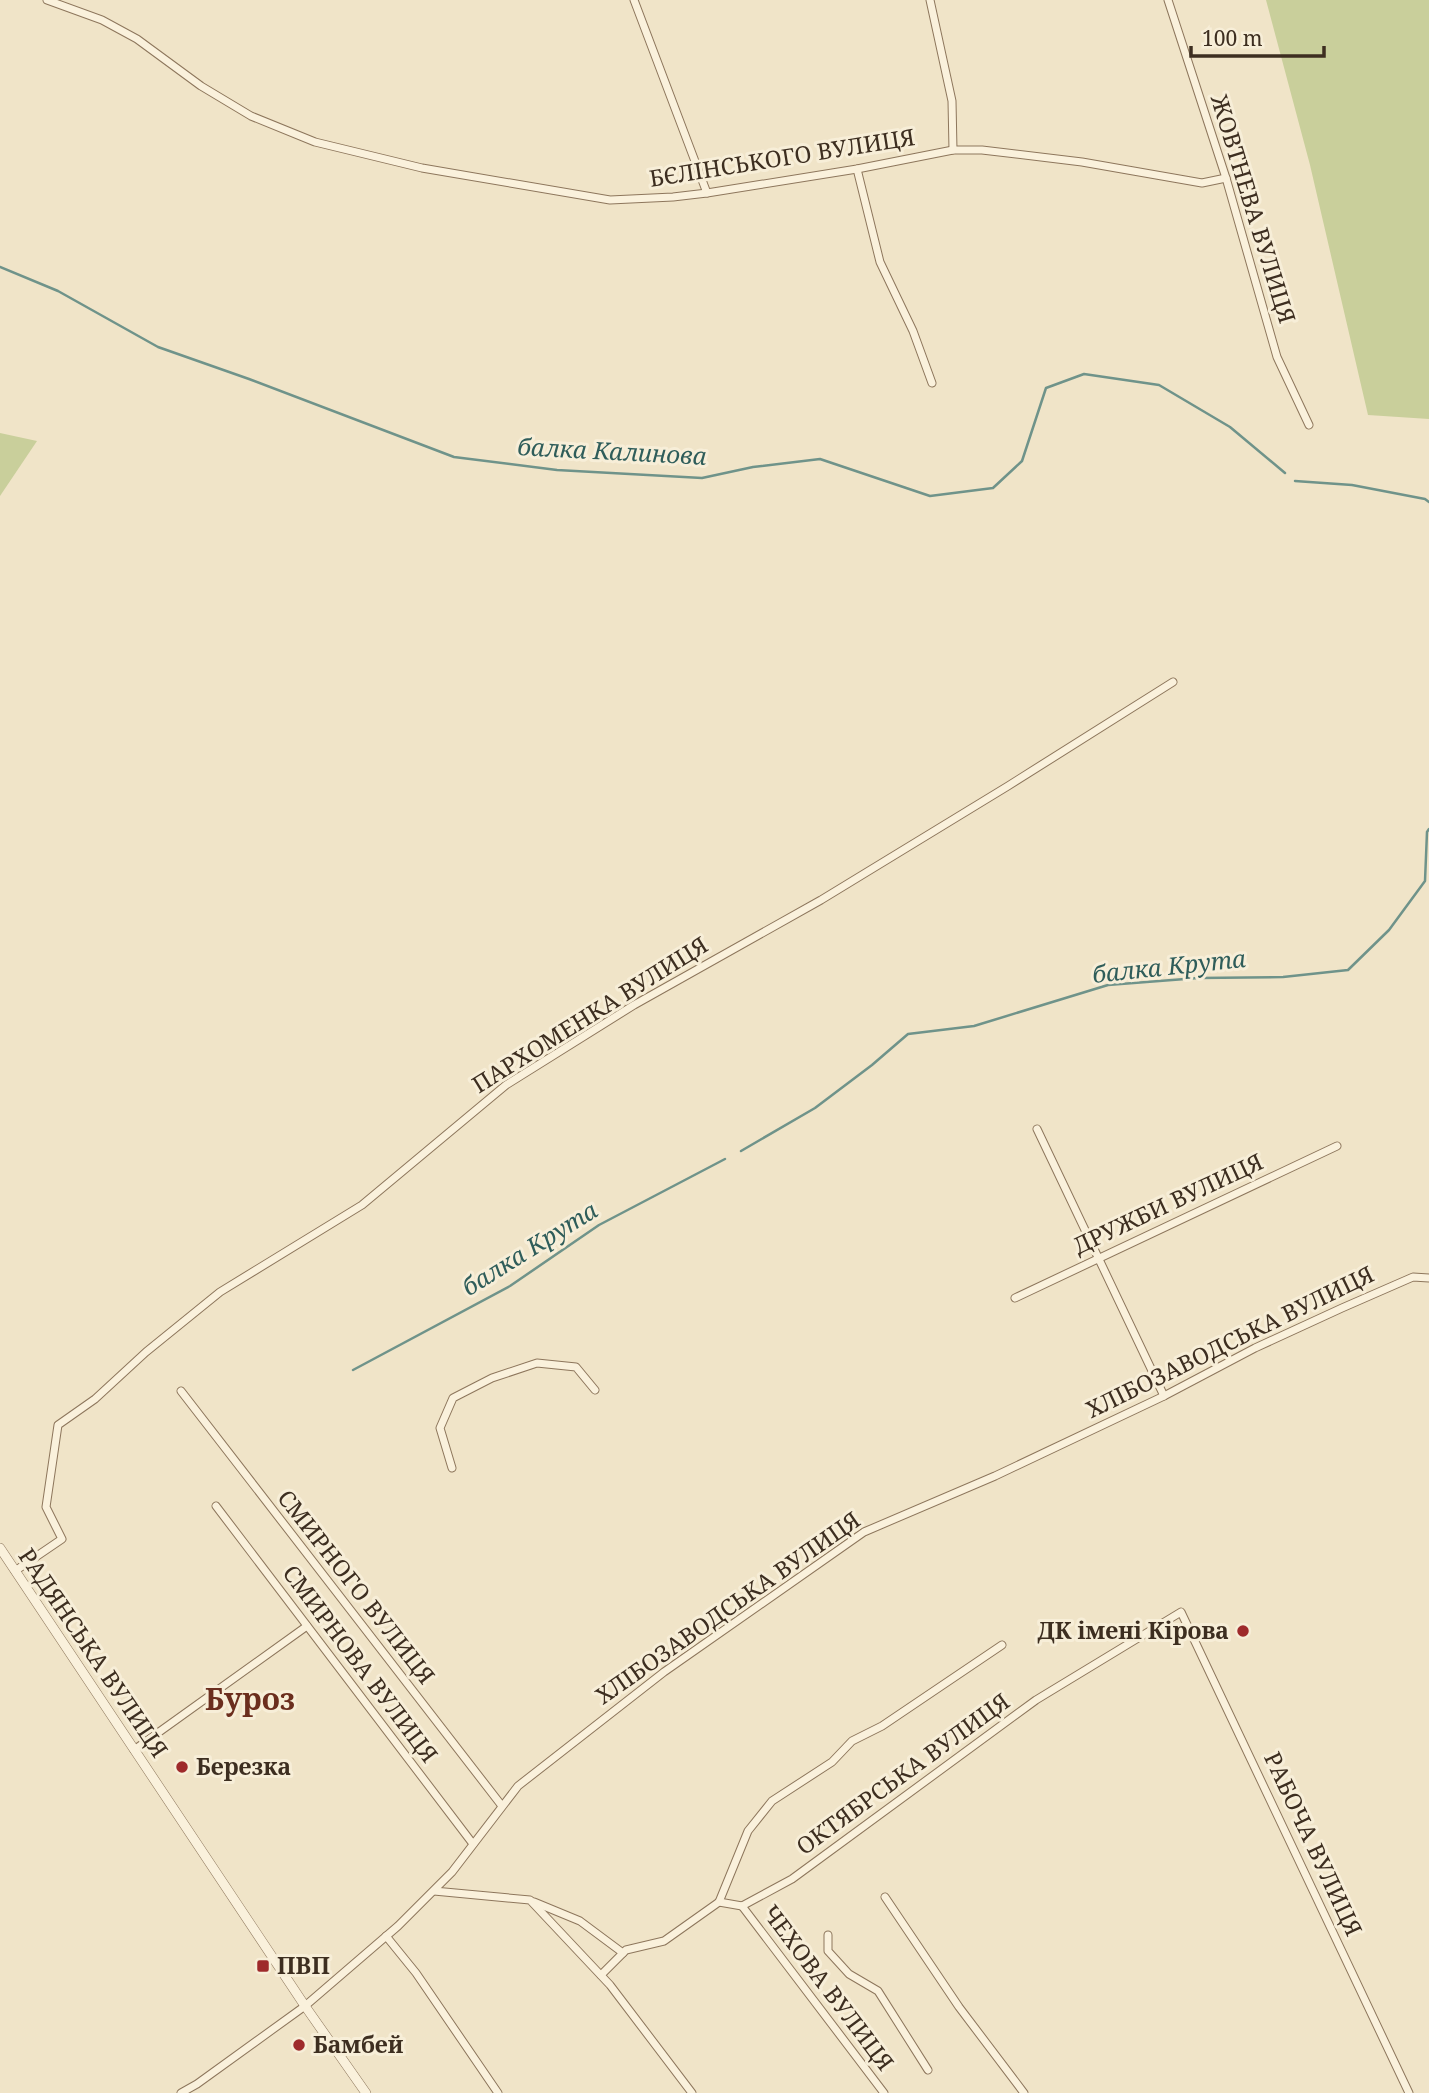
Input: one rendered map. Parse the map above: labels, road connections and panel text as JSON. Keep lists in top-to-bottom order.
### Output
{
  "streets": {
    "street": [
      "БЄЛІНСЬКОГО ВУЛИЦЯ",
      "ЖОВТНЕВА ВУЛИЦЯ",
      "ПАРХОМЕНКА ВУЛИЦЯ",
      "ДРУЖБИ ВУЛИЦЯ",
      "ХЛІБОЗАВОДСЬКА ВУЛИЦЯ",
      "СМИРНОГО ВУЛИЦЯ",
      "РАДЯНСЬКА ВУЛИЦЯ",
      "СМИРНОВА ВУЛИЦЯ",
      "ОКТЯБРСЬКА ВУЛИЦЯ",
      "РАБОЧА ВУЛИЦЯ",
      "ЧЕХОВА ВУЛИЦЯ"
    ]
  },
  "crossings": [
    ["БЄЛІНСЬКОГО ВУЛИЦЯ", "ЖОВТНЕВА ВУЛИЦЯ"],
    ["ПАРХОМЕНКА ВУЛИЦЯ", "РАДЯНСЬКА ВУЛИЦЯ"],
    ["ХЛІБОЗАВОДСЬКА ВУЛИЦЯ", "СМИРНОГО ВУЛИЦЯ"],
    ["ХЛІБОЗАВОДСЬКА ВУЛИЦЯ", "РАДЯНСЬКА ВУЛИЦЯ"],
    ["ХЛІБОЗАВОДСЬКА ВУЛИЦЯ", "СМИРНОВА ВУЛИЦЯ"],
    ["ОКТЯБРСЬКА ВУЛИЦЯ", "РАБОЧА ВУЛИЦЯ"],
    ["ОКТЯБРСЬКА ВУЛИЦЯ", "ЧЕХОВА ВУЛИЦЯ"]
  ],
  "districts": ["Буроз"],
  "water": ["балка Калинова", "балка Крута"],
  "places": {
    "other": ["ДК імені Кірова", "Березка", "Бамбей"],
    "transit": ["ПВП"]
  },
  "scale_bar": "100 m"
}
